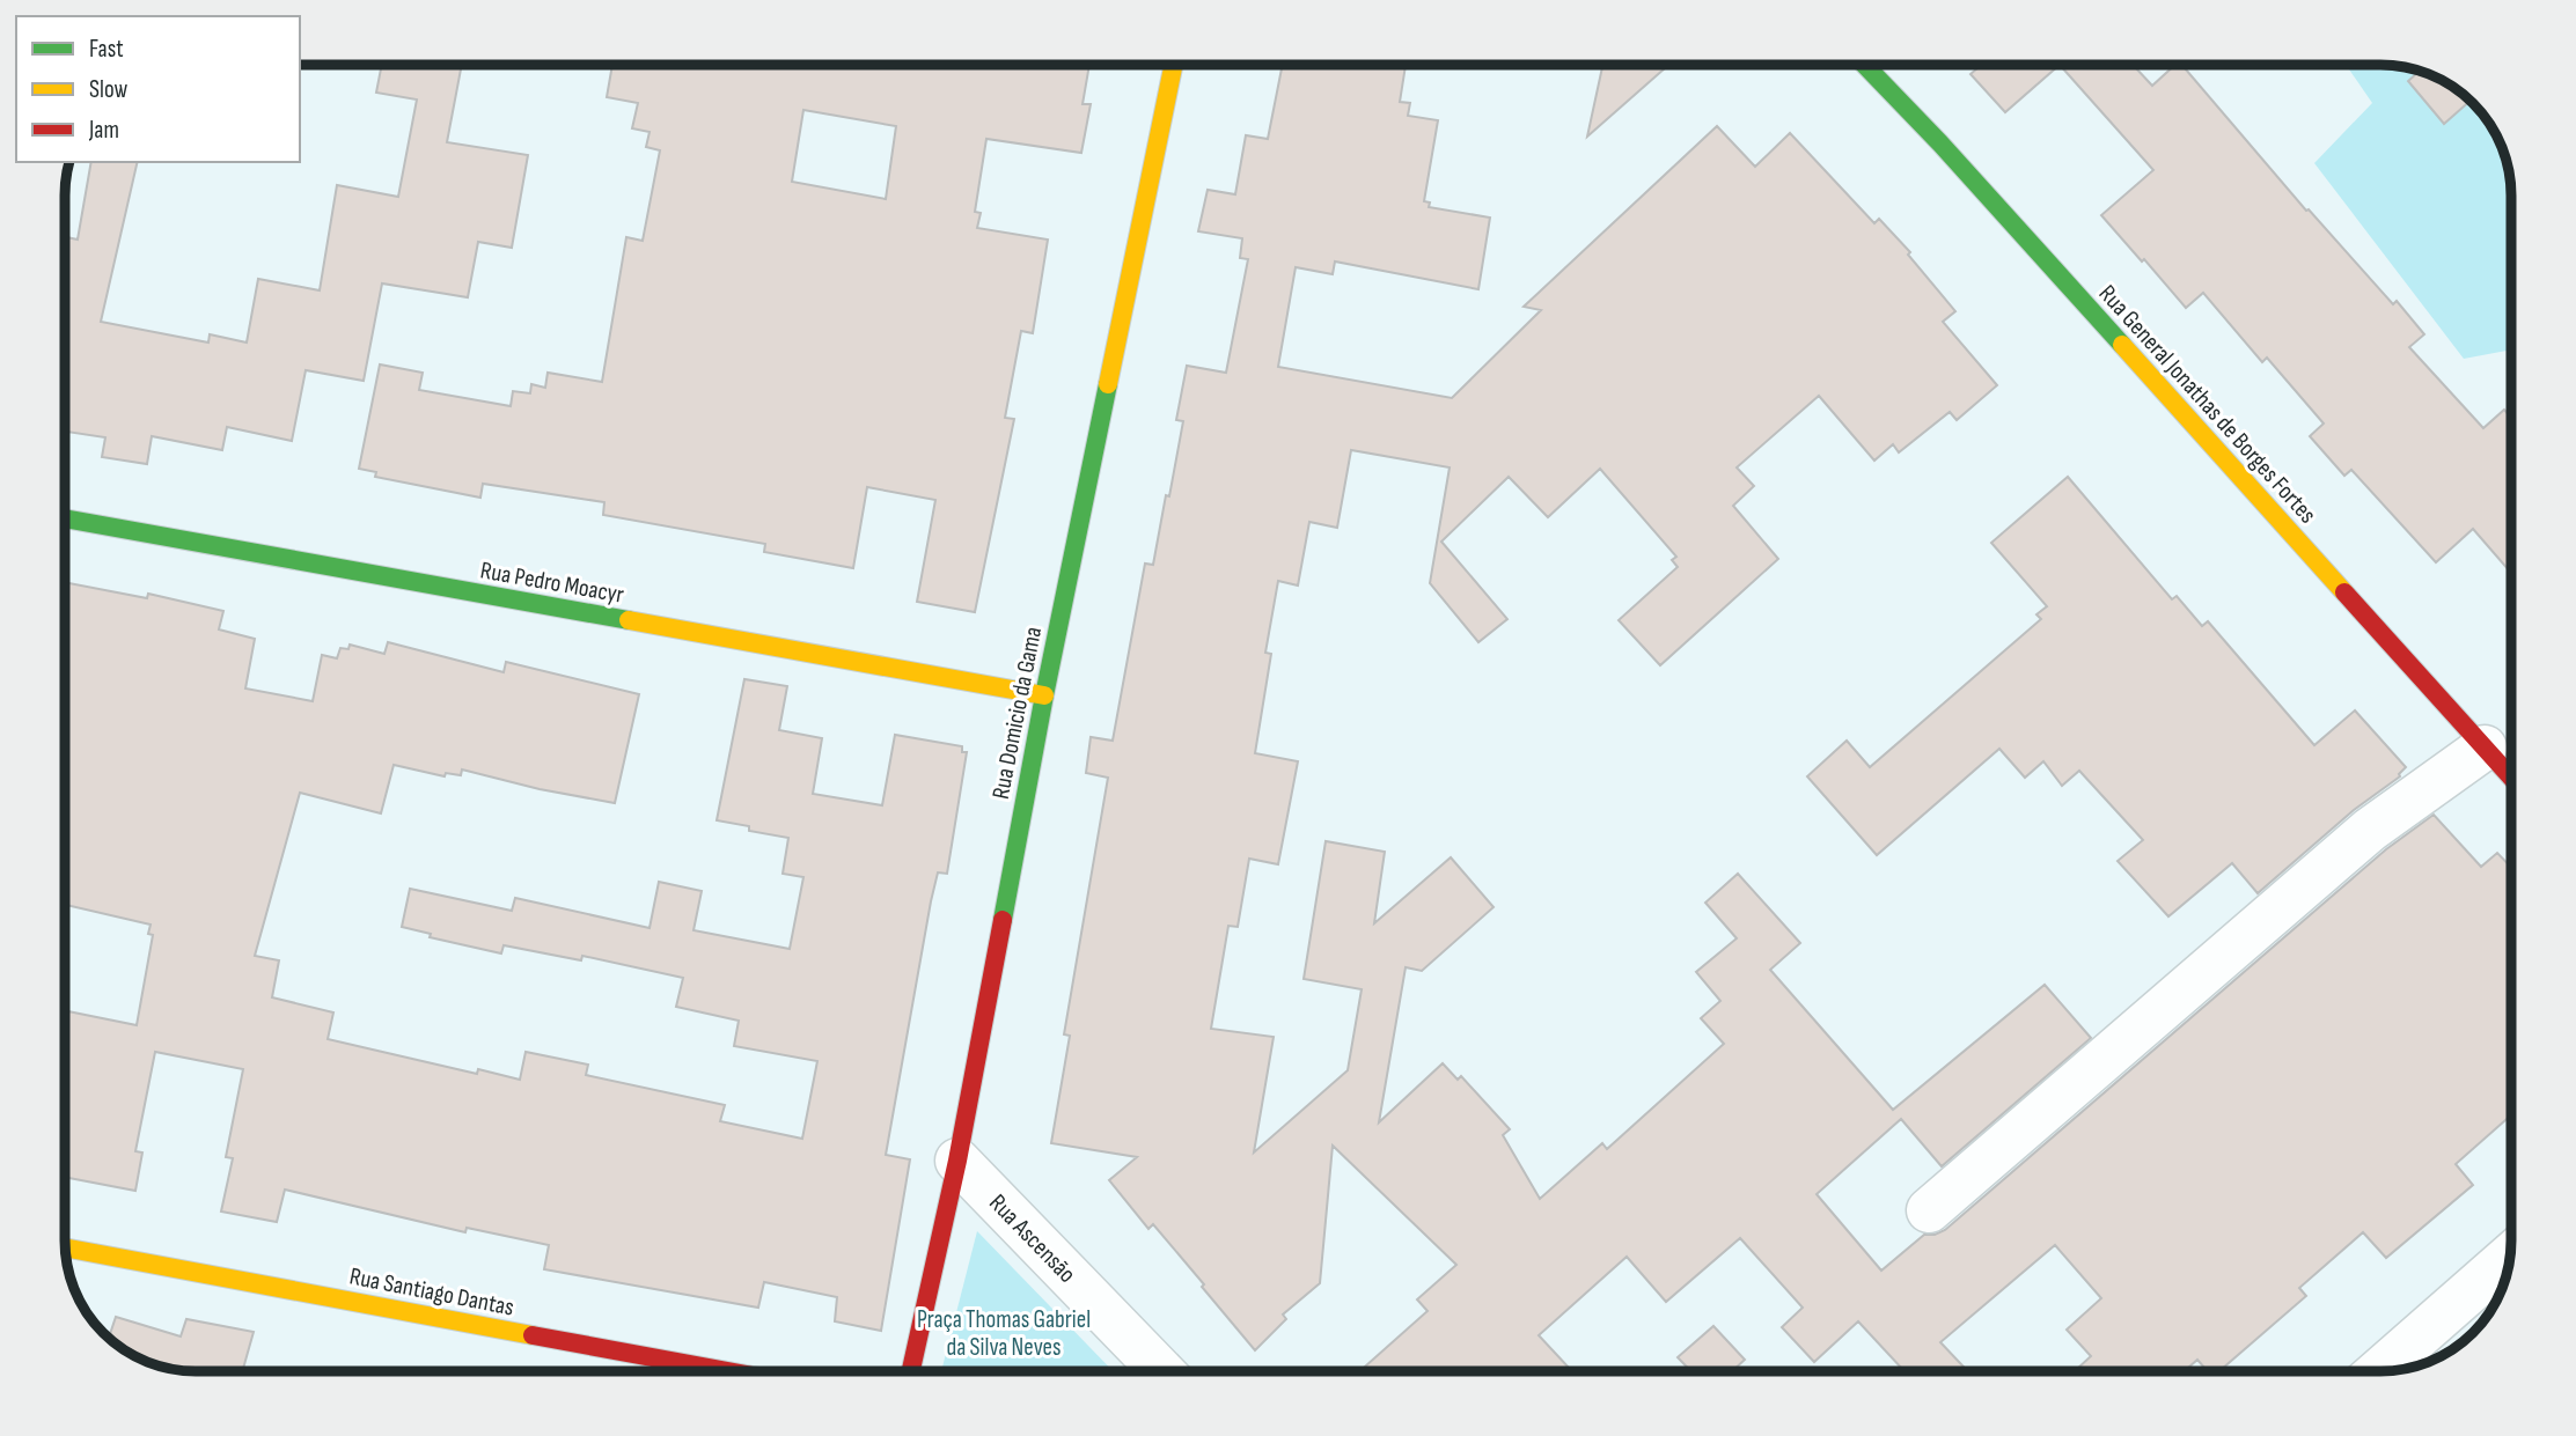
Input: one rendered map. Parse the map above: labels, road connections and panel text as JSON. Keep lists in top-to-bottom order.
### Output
{
  "streets": {
    "street": [
      "Rua General Jonathas de Borges Fortes",
      "Rua Pedro Moacyr",
      "Rua Domicio da Gama",
      "Rua Ascensão",
      "Rua Santiago Dantas"
    ]
  },
  "crossings": [
    ["Rua Pedro Moacyr", "Rua Domicio da Gama"],
    ["Rua Domicio da Gama", "Rua Ascensão"]
  ],
  "parks": ["Praça Thomas Gabriel da Silva Neves"],
  "legend": ["Fast", "Slow", "Jam"]
}
